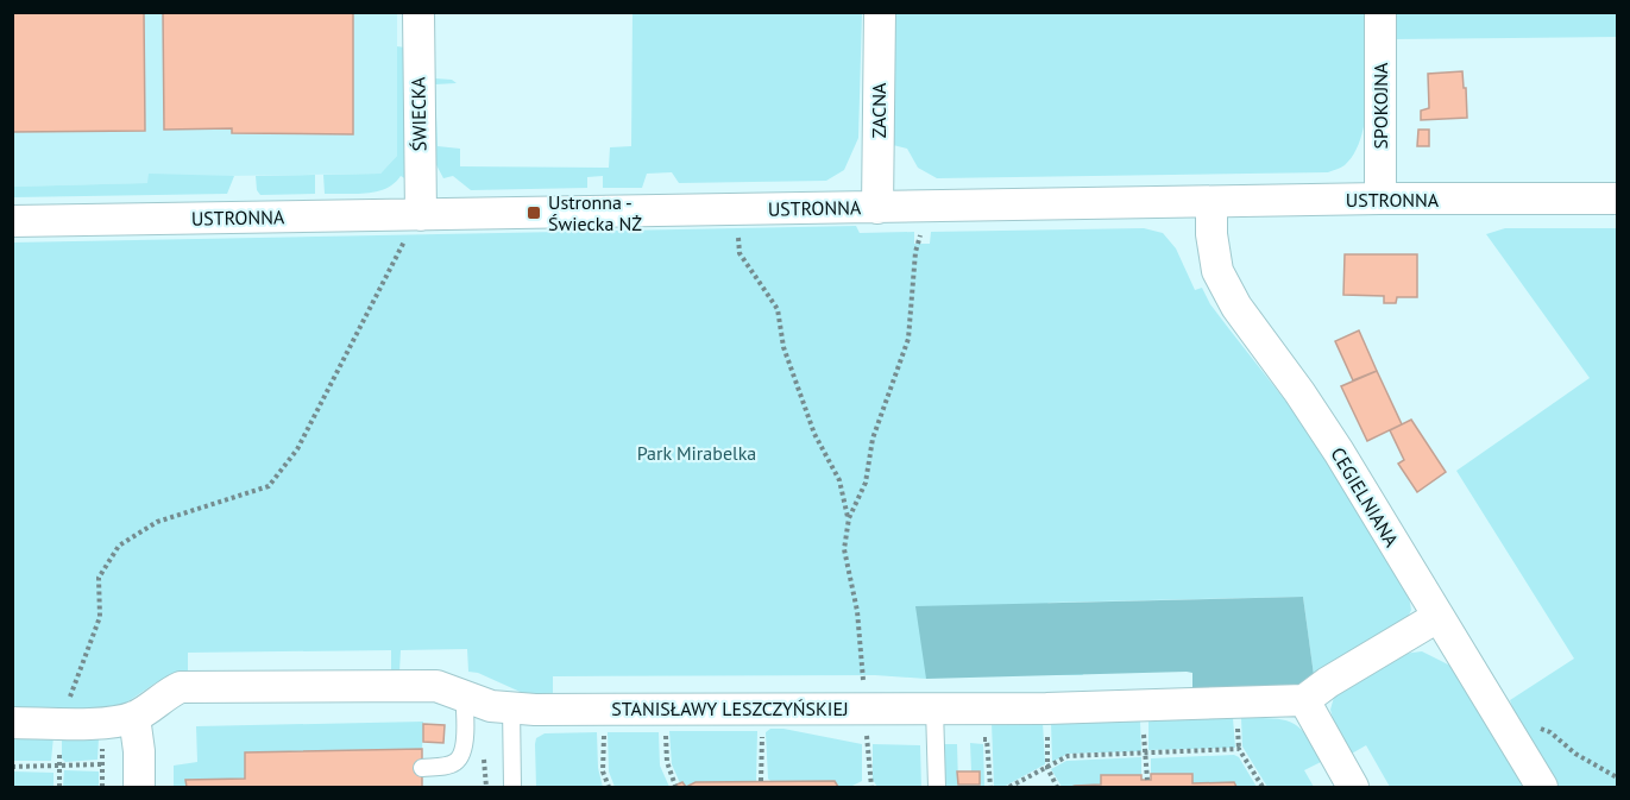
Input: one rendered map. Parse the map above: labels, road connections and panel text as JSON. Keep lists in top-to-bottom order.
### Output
{
  "streets": {
    "street": [
      "SPOKOJNA",
      "ZACNA",
      "ŚWIECKA",
      "USTRONNA",
      "CEGIELNIANA",
      "STANISŁAWY LESZCZYŃSKIEJ"
    ]
  },
  "crossings": [
    ["SPOKOJNA", "USTRONNA"],
    ["ZACNA", "USTRONNA"],
    ["ŚWIECKA", "USTRONNA"],
    ["USTRONNA", "CEGIELNIANA"]
  ],
  "parks": ["Park Mirabelka"],
  "places": {
    "transit": ["Ustronna - Świecka NŻ"]
  }
}
